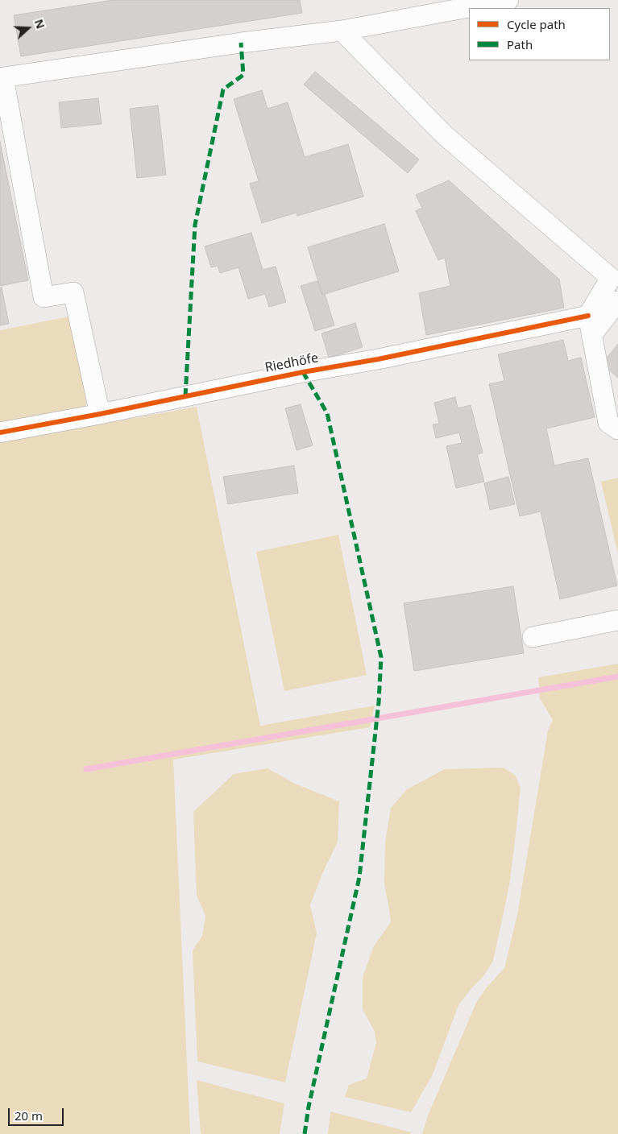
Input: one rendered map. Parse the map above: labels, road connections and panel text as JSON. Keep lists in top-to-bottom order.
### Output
{
  "streets": {
    "street": ["Riedhöfe"]
  },
  "legend": ["Cycle path", "Path"],
  "scale_bar": "20 m",
  "north": "right"
}
